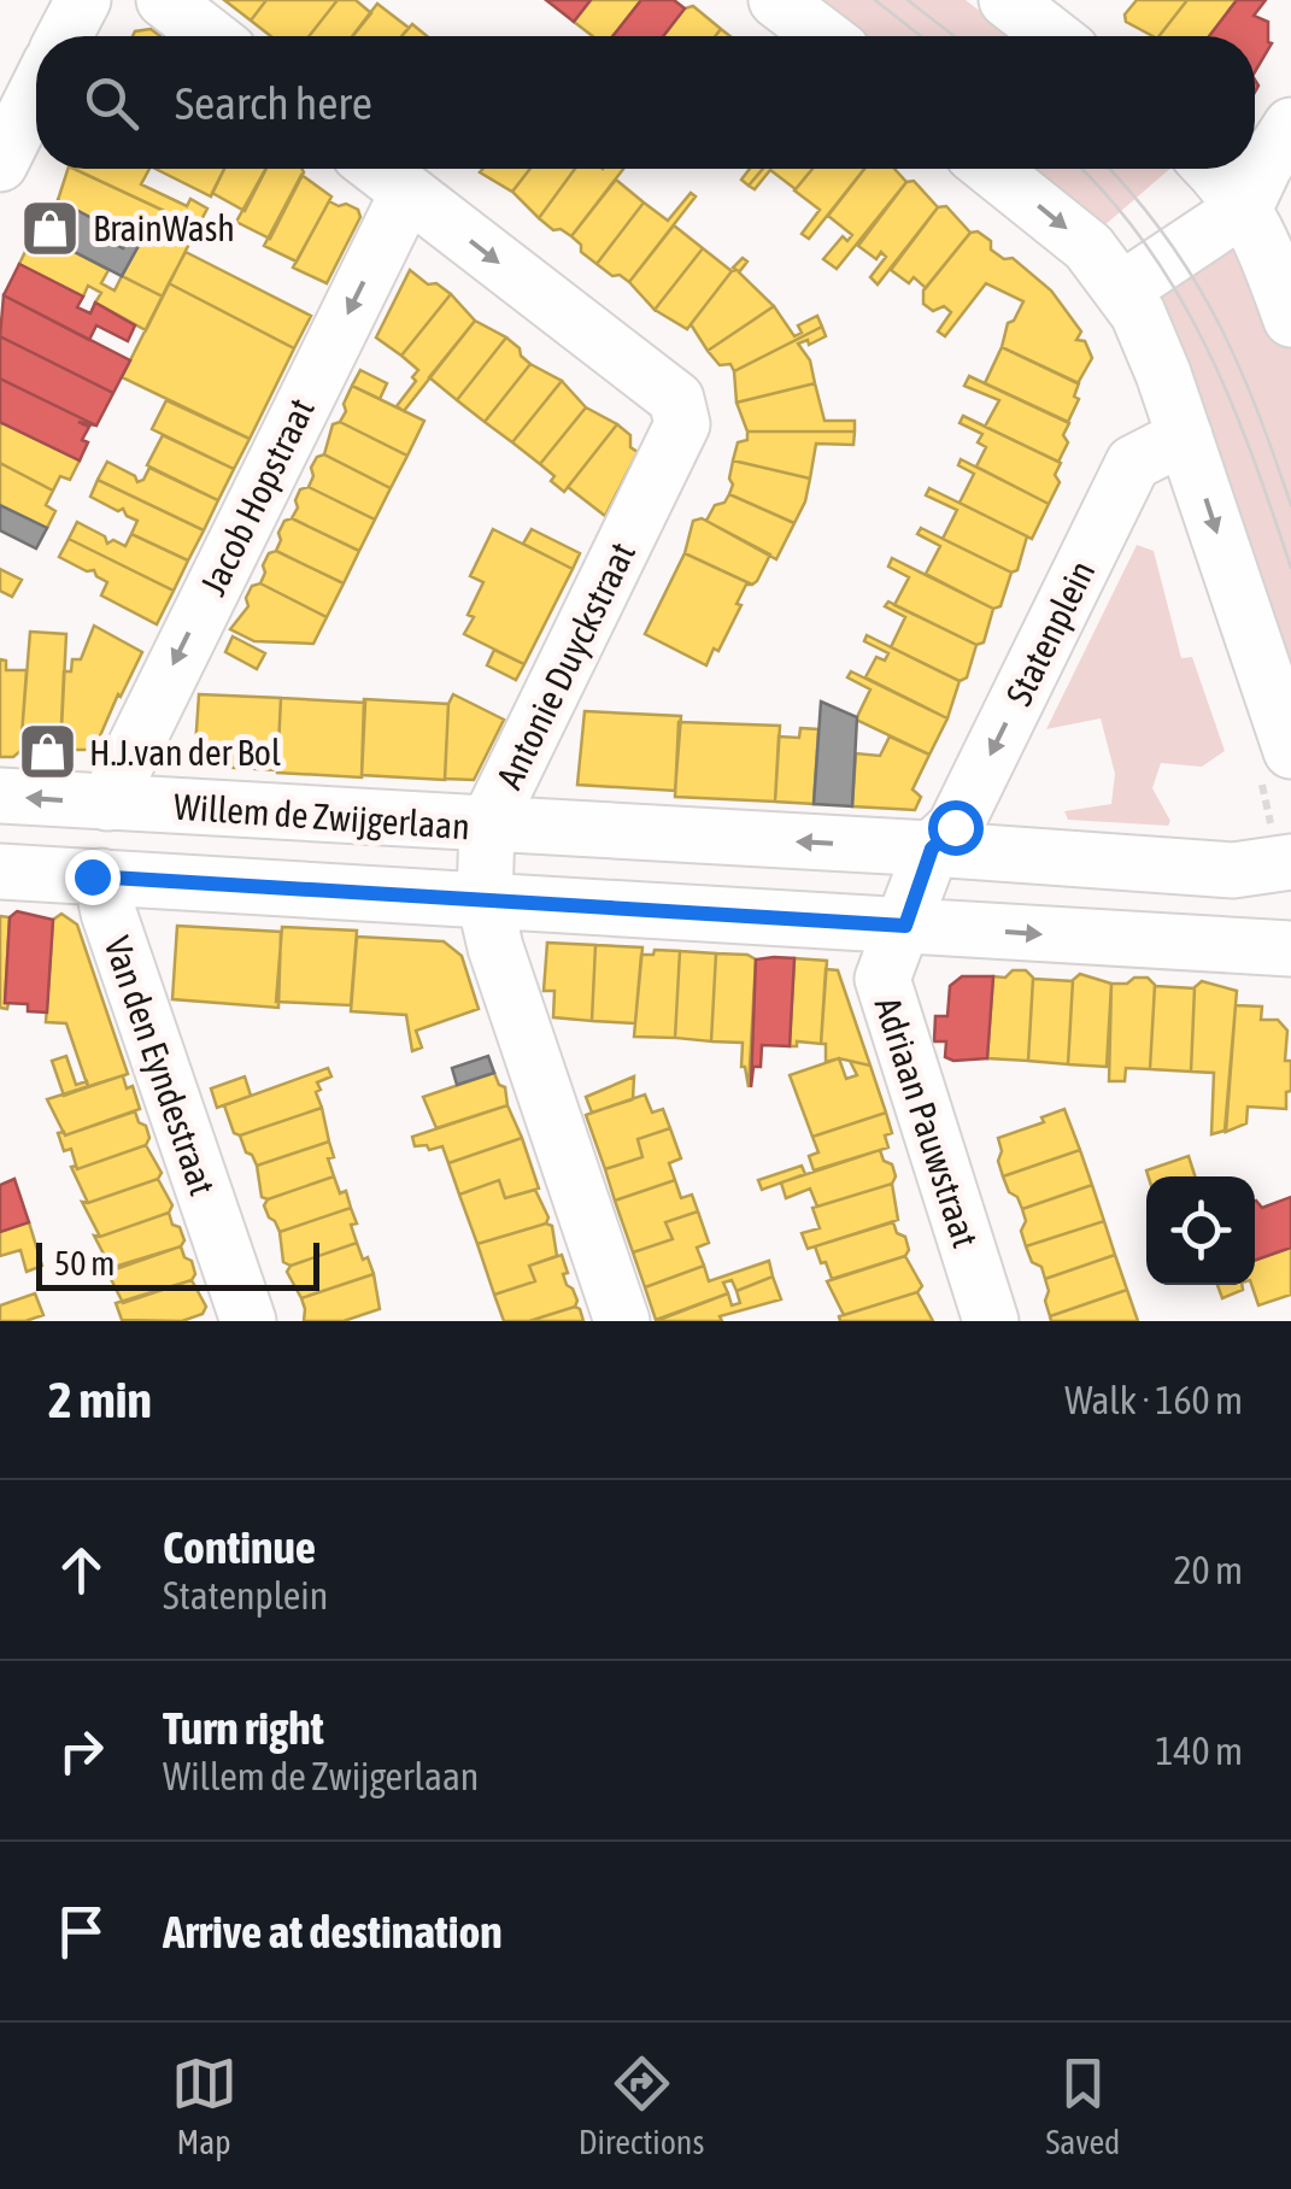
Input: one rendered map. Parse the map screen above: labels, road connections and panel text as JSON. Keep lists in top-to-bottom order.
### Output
{
  "streets": {
    "street": [
      "Jacob Hopstraat",
      "Statenplein",
      "Antonie Duyckstraat",
      "Willem de Zwijgerlaan",
      "Van den Eyndestraat",
      "Adriaan Pauwstraat"
    ]
  },
  "crossings": [
    ["Jacob Hopstraat", "Antonie Duyckstraat"],
    ["Jacob Hopstraat", "Willem de Zwijgerlaan"],
    ["Statenplein", "Willem de Zwijgerlaan"],
    ["Statenplein", "Adriaan Pauwstraat"],
    ["Antonie Duyckstraat", "Willem de Zwijgerlaan"],
    ["Willem de Zwijgerlaan", "Van den Eyndestraat"],
    ["Willem de Zwijgerlaan", "Adriaan Pauwstraat"]
  ],
  "one_way": ["Jacob Hopstraat", "Statenplein"],
  "places": {
    "shop": ["BrainWash", "H.J.van der Bol"]
  },
  "scale_bar": "50 m",
  "page": {
    "search": "Search here",
    "scale": "50 m",
    "heading": ["2 min", "Walk · 160 m"],
    "list": [
      ["Continue", "Statenplein", "20 m"],
      ["Turn right", "Willem de Zwijgerlaan", "140 m"],
      "Arrive at destination"
    ],
    "nav": ["Map", "Directions", "Saved"]
  }
}
